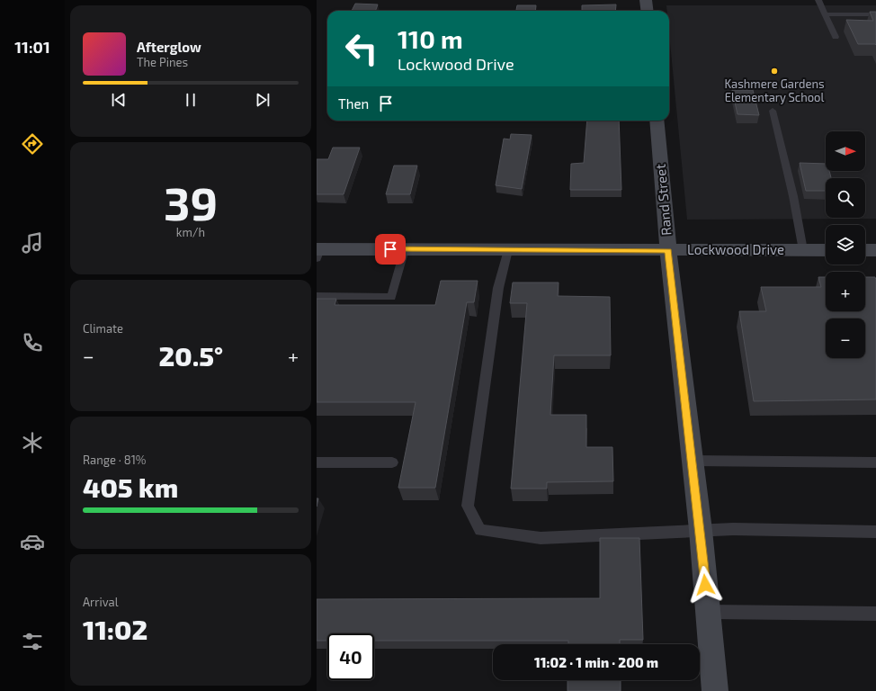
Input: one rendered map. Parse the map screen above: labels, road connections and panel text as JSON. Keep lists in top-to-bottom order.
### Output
{
  "streets": {
    "street": ["Rand Street", "Lockwood Drive"]
  },
  "crossings": [
    ["Rand Street", "Lockwood Drive"]
  ],
  "places": ["Kashmere Gardens Elementary School"],
  "north": "right",
  "page": {
    "tabs": "11:01",
    "turn": ["110 m", "Lockwood Drive"],
    "song": ["Afterglow", "The Pines"],
    "then": "Then",
    "map_buttons": ["+", "−"],
    "tile": [
      ["39", "km/h"],
      "Climate",
      ["Range · 81%", "405 km"],
      ["Arrival", "11:02"]
    ],
    "heat": ["−", "20.5°", "+"],
    "limit": "40",
    "trip": "11:02 · 1 min · 200 m"
  }
}
